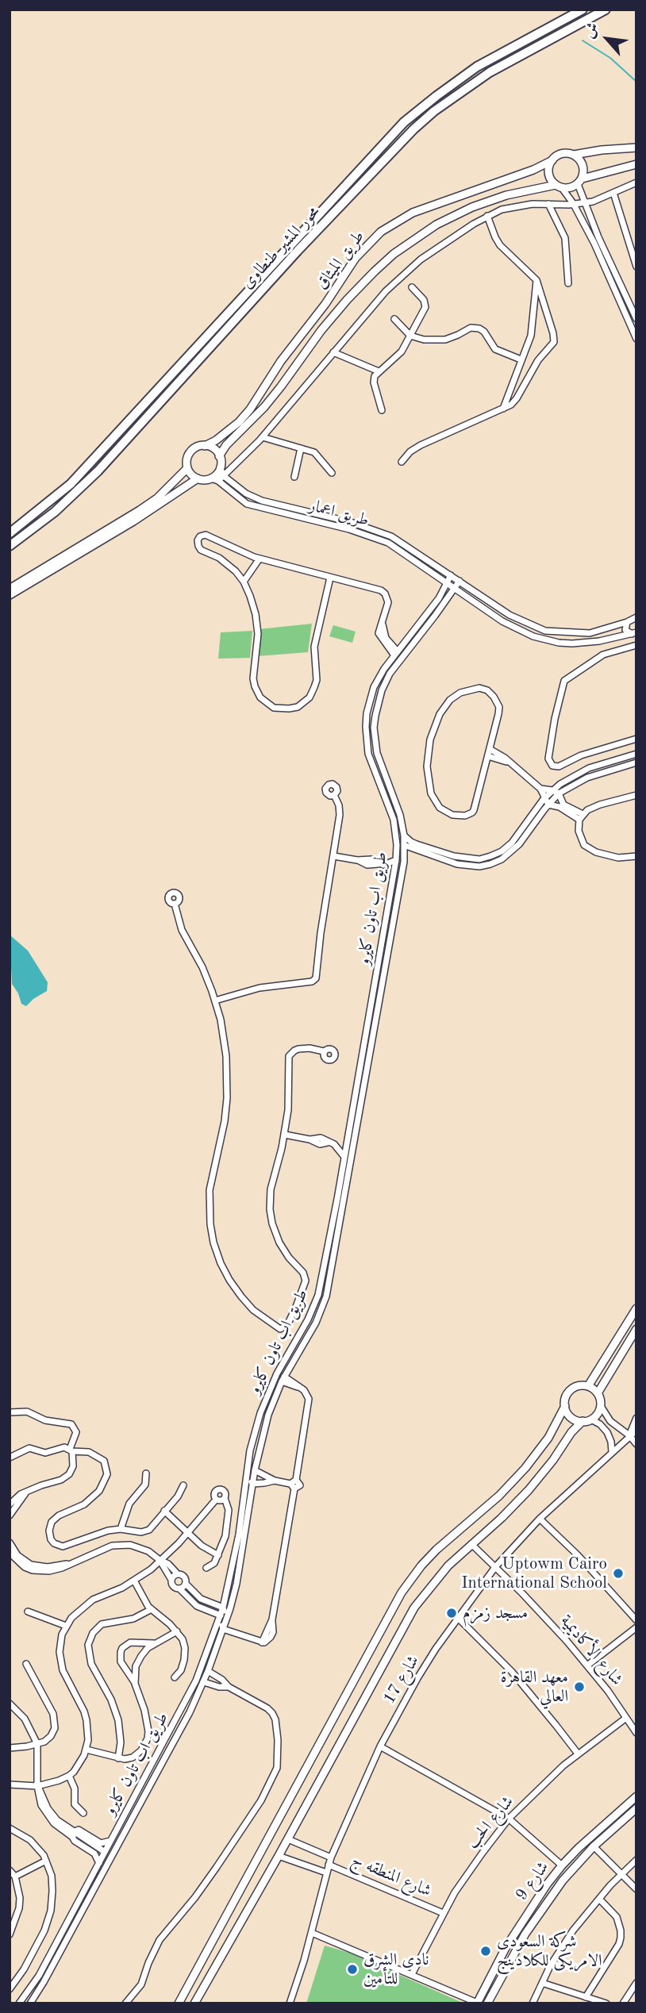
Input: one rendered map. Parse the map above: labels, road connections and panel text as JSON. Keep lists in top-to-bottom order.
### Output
{
  "streets": {
    "highway": ["محور المشير طنطاوى"],
    "main road": ["طريق الميثاق", "شارع 9"],
    "street": [
      "طريق اعمار",
      "طريق اب تاون كايرو",
      "شارع الأكاديمية",
      "شارع 17",
      "شارع الحب",
      "شارع المنطقه ج"
    ]
  },
  "crossings": [
    ["طريق الميثاق", "طريق اعمار"],
    ["طريق اعمار", "طريق اب تاون كايرو"],
    ["شارع الأكاديمية", "شارع 17"],
    ["شارع الأكاديمية", "شارع الحب"],
    ["شارع 17", "شارع المنطقه ج"],
    ["شارع الحب", "شارع المنطقه ج"]
  ],
  "places": [
    "Uptowm Cairo International School",
    "مسجد زمزم",
    "معهد القاهرة العالي",
    "شركة السعودى الامريكى للكلادينج",
    "نادى الشرق للتأمين"
  ],
  "north": "top left"
}
